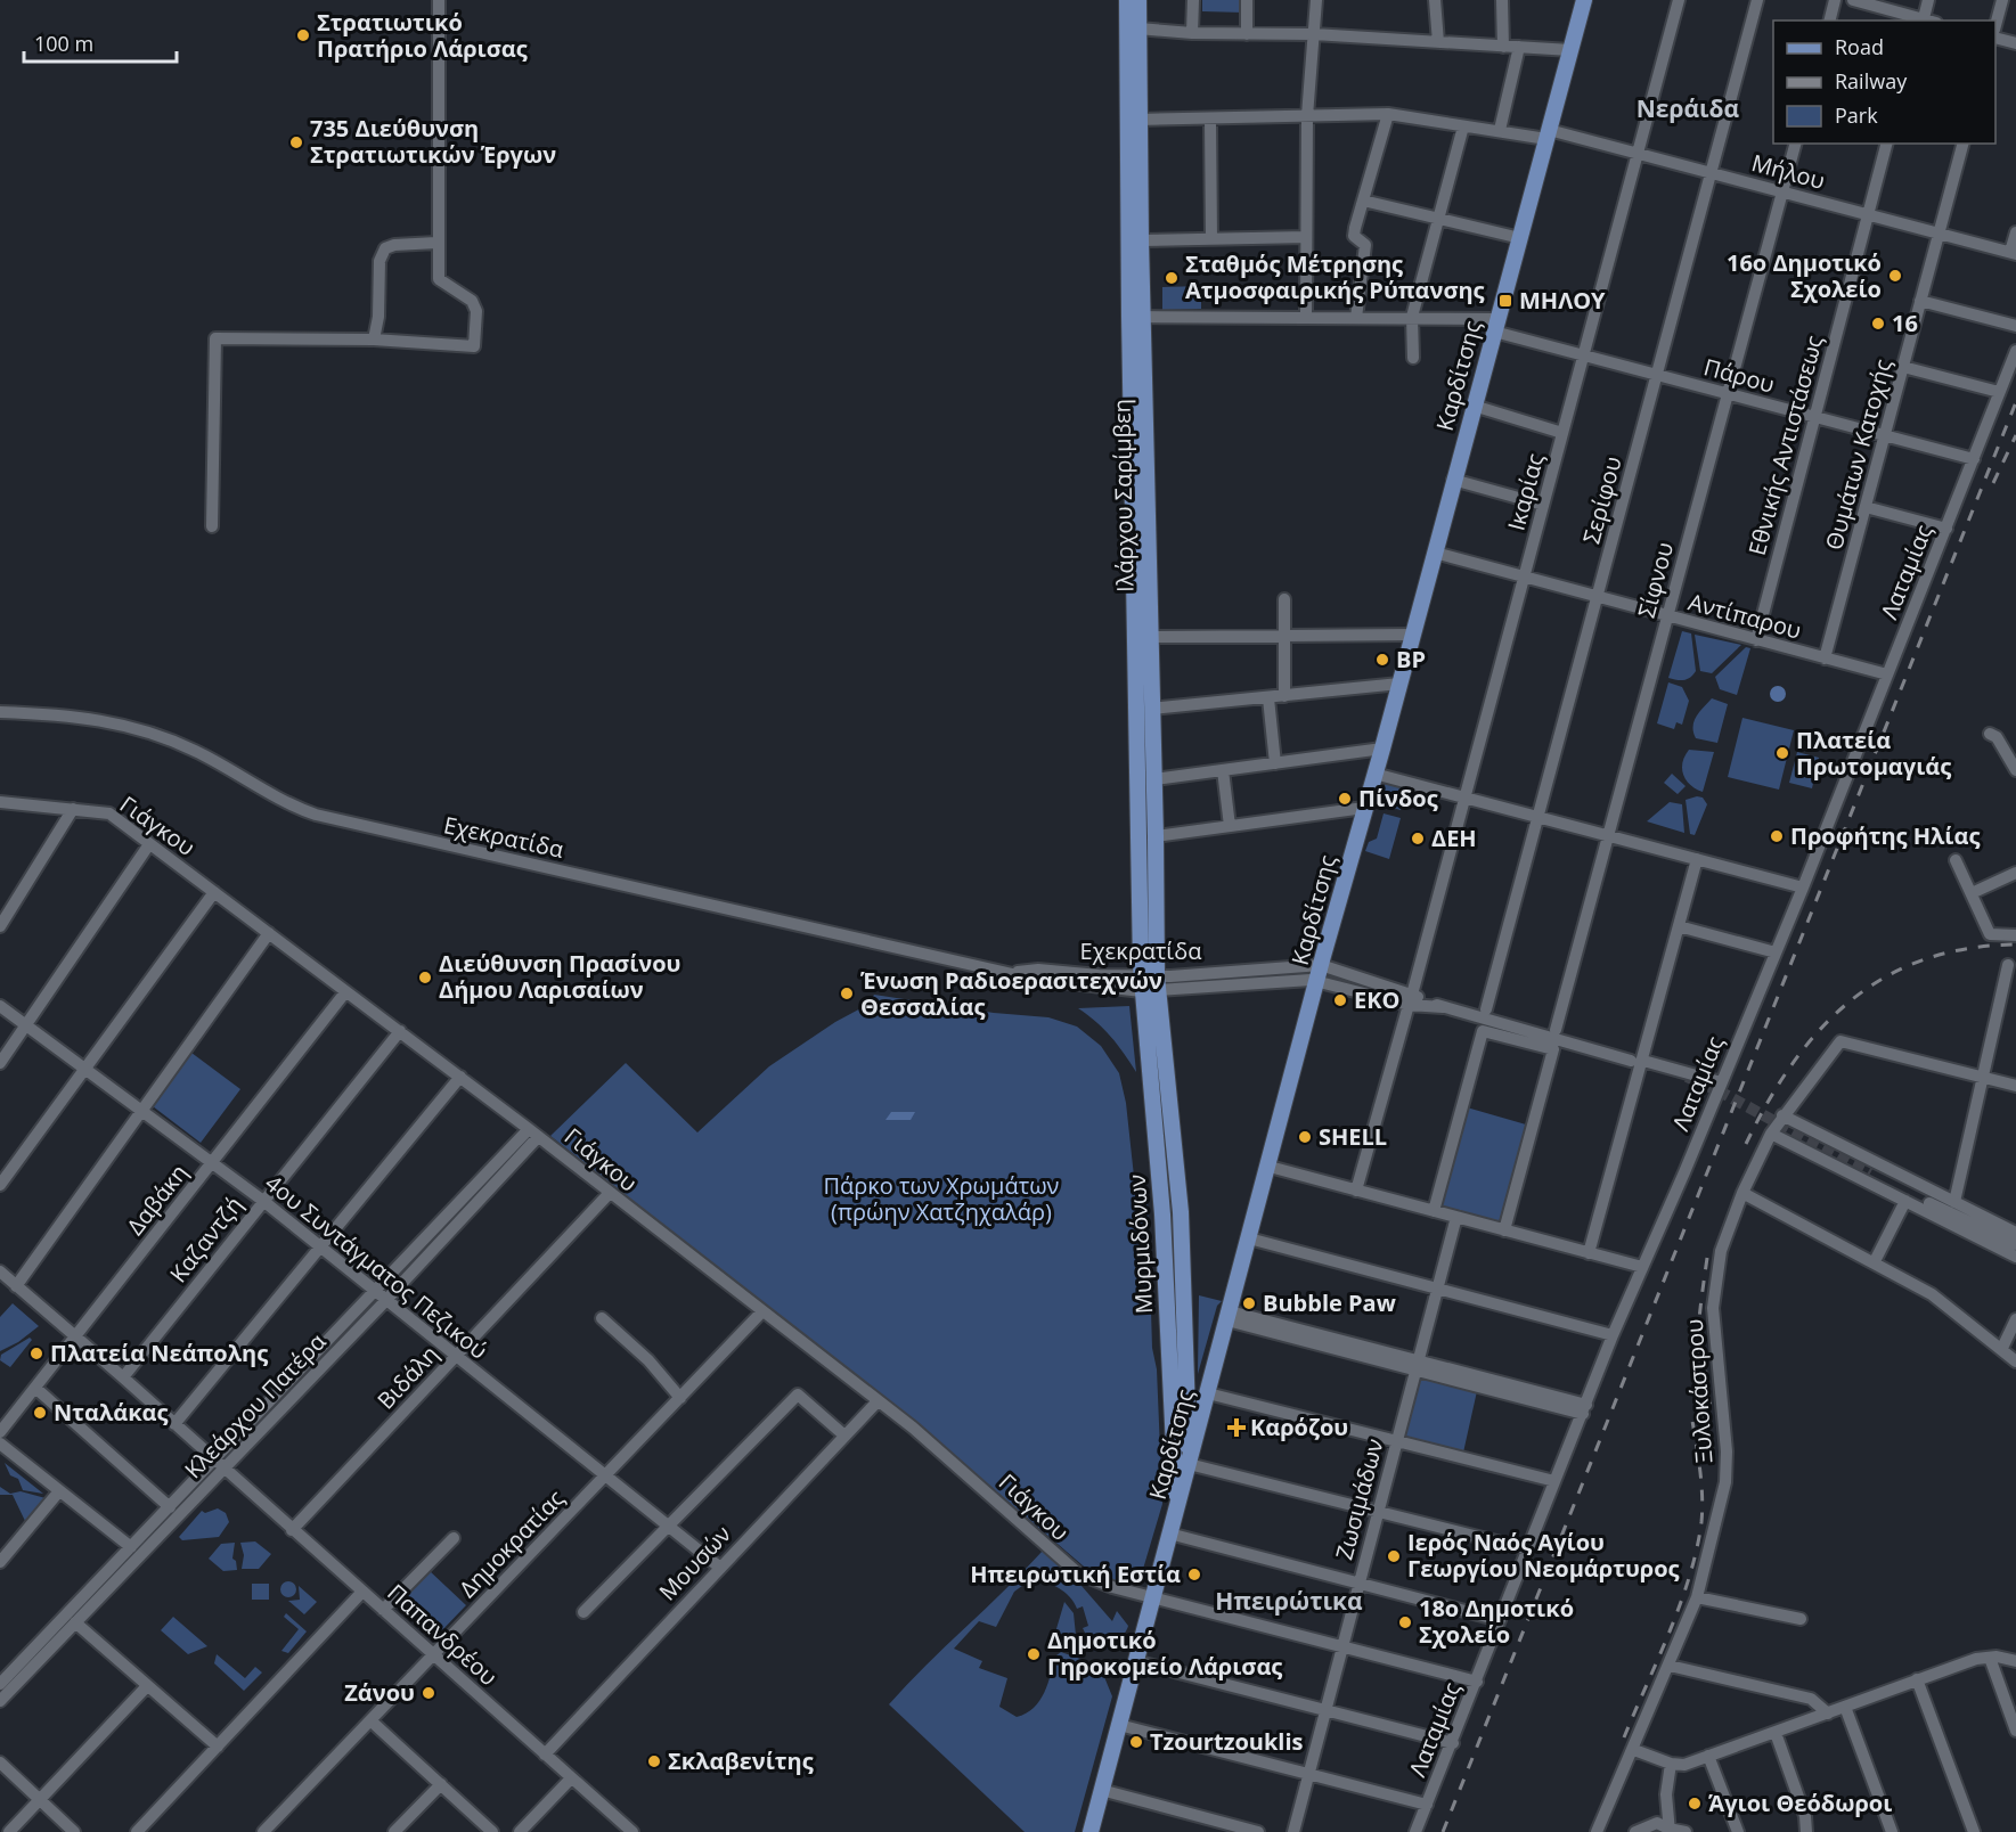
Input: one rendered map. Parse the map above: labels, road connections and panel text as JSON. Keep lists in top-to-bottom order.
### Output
{
  "streets": {
    "main road": ["Καρδίτσης", "Ιλάρχου Σαρίμβεη", "Μυρμιδόνων"],
    "street": [
      "Μήλου",
      "Πάρου",
      "Εθνικής Αντιστάσεως",
      "Θυμάτων Κατοχής",
      "Ικαρίας",
      "Σερίφου",
      "Λαταμίας",
      "Σίφνου",
      "Αντίπαρου",
      "Γιάγκου",
      "Εχεκρατίδα",
      "Δαβάκη",
      "Καζαντζή",
      "4ου Συντάγματος Πεζικού",
      "Βιδάλη",
      "Ξυλοκάστρου",
      "Κλεάρχου Πατέρα",
      "Ζωσιμάδων",
      "Δημοκρατίας",
      "Μουσών",
      "Παπανδρέου"
    ]
  },
  "crossings": [
    ["Μήλου", "Καρδίτσης"],
    ["Μήλου", "Εθνικής Αντιστάσεως"],
    ["Μήλου", "Θυμάτων Κατοχής"],
    ["Μήλου", "Ικαρίας"],
    ["Μήλου", "Ιλάρχου Σαρίμβεη"],
    ["Μήλου", "Σερίφου"],
    ["Μήλου", "Σίφνου"],
    ["Καρδίτσης", "Πάρου"],
    ["Καρδίτσης", "Αντίπαρου"],
    ["Καρδίτσης", "Γιάγκου"],
    ["Καρδίτσης", "Εχεκρατίδα"],
    ["Καρδίτσης", "Μυρμιδόνων"],
    ["Πάρου", "Εθνικής Αντιστάσεως"],
    ["Πάρου", "Θυμάτων Κατοχής"],
    ["Πάρου", "Ικαρίας"],
    ["Πάρου", "Ιλάρχου Σαρίμβεη"],
    ["Πάρου", "Σερίφου"],
    ["Πάρου", "Λαταμίας"],
    ["Πάρου", "Σίφνου"],
    ["Εθνικής Αντιστάσεως", "Αντίπαρου"],
    ["Θυμάτων Κατοχής", "Αντίπαρου"],
    ["Ικαρίας", "Αντίπαρου"],
    ["Ικαρίας", "Εχεκρατίδα"],
    ["Ιλάρχου Σαρίμβεη", "Εχεκρατίδα"],
    ["Ιλάρχου Σαρίμβεη", "Μυρμιδόνων"],
    ["Σερίφου", "Αντίπαρου"],
    ["Λαταμίας", "Αντίπαρου"],
    ["Λαταμίας", "Γιάγκου"],
    ["Λαταμίας", "Εχεκρατίδα"],
    ["Σίφνου", "Αντίπαρου"],
    ["Γιάγκου", "Δαβάκη"],
    ["Γιάγκου", "Καζαντζή"],
    ["Γιάγκου", "Βιδάλη"],
    ["Γιάγκου", "Κλεάρχου Πατέρα"],
    ["Γιάγκου", "Ζωσιμάδων"],
    ["Γιάγκου", "Δημοκρατίας"],
    ["Γιάγκου", "Μουσών"],
    ["Εχεκρατίδα", "Μυρμιδόνων"],
    ["Δαβάκη", "4ου Συντάγματος Πεζικού"],
    ["Δαβάκη", "Παπανδρέου"],
    ["Καζαντζή", "4ου Συντάγματος Πεζικού"],
    ["Καζαντζή", "Παπανδρέου"],
    ["4ου Συντάγματος Πεζικού", "Βιδάλη"],
    ["4ου Συντάγματος Πεζικού", "Κλεάρχου Πατέρα"],
    ["4ου Συντάγματος Πεζικού", "Δημοκρατίας"],
    ["4ου Συντάγματος Πεζικού", "Μουσών"],
    ["Βιδάλη", "Παπανδρέου"],
    ["Κλεάρχου Πατέρα", "Παπανδρέου"],
    ["Δημοκρατίας", "Παπανδρέου"],
    ["Μουσών", "Παπανδρέου"]
  ],
  "districts": ["Νεράιδα", "Ηπειρώτικα"],
  "parks": ["Πάρκο των Χρωμάτων (πρώην Χατζηχαλάρ)"],
  "places": {
    "other": [
      "Στρατιωτικό Πρατήριο Λάρισας",
      "735 Διεύθυνση Στρατιωτικών Έργων",
      "16o Δημοτικό Σχολείο",
      "Σταθμός Μέτρησης Ατμοσφαιρικής Ρύπανσης",
      "16",
      "BP",
      "Πλατεία Πρωτομαγιάς",
      "Πίνδος",
      "Προφήτης Ηλίας",
      "ΔΕΗ",
      "Διεύθυνση Πρασίνου Δήμου Λαρισαίων",
      "Ένωση Ραδιοερασιτεχνών Θεσσαλίας",
      "EKO",
      "SHELL",
      "Bubble Paw",
      "Πλατεία Νεάπολης",
      "Νταλάκας",
      "Ιερός Ναός Αγίου Γεωργίου Νεομάρτυρος",
      "Ηπειρωτική Εστία",
      "18ο Δημοτικό Σχολείο",
      "Δημοτικό Γηροκομείο Λάρισας",
      "Ζάνου",
      "Tzourtzouklis",
      "Σκλαβενίτης",
      "Άγιοι Θεόδωροι"
    ],
    "transit": ["ΜΗΛΟΥ"],
    "health": ["Καρόζου"]
  },
  "legend": ["Road", "Railway", "Park"],
  "scale_bar": "100 m"
}
